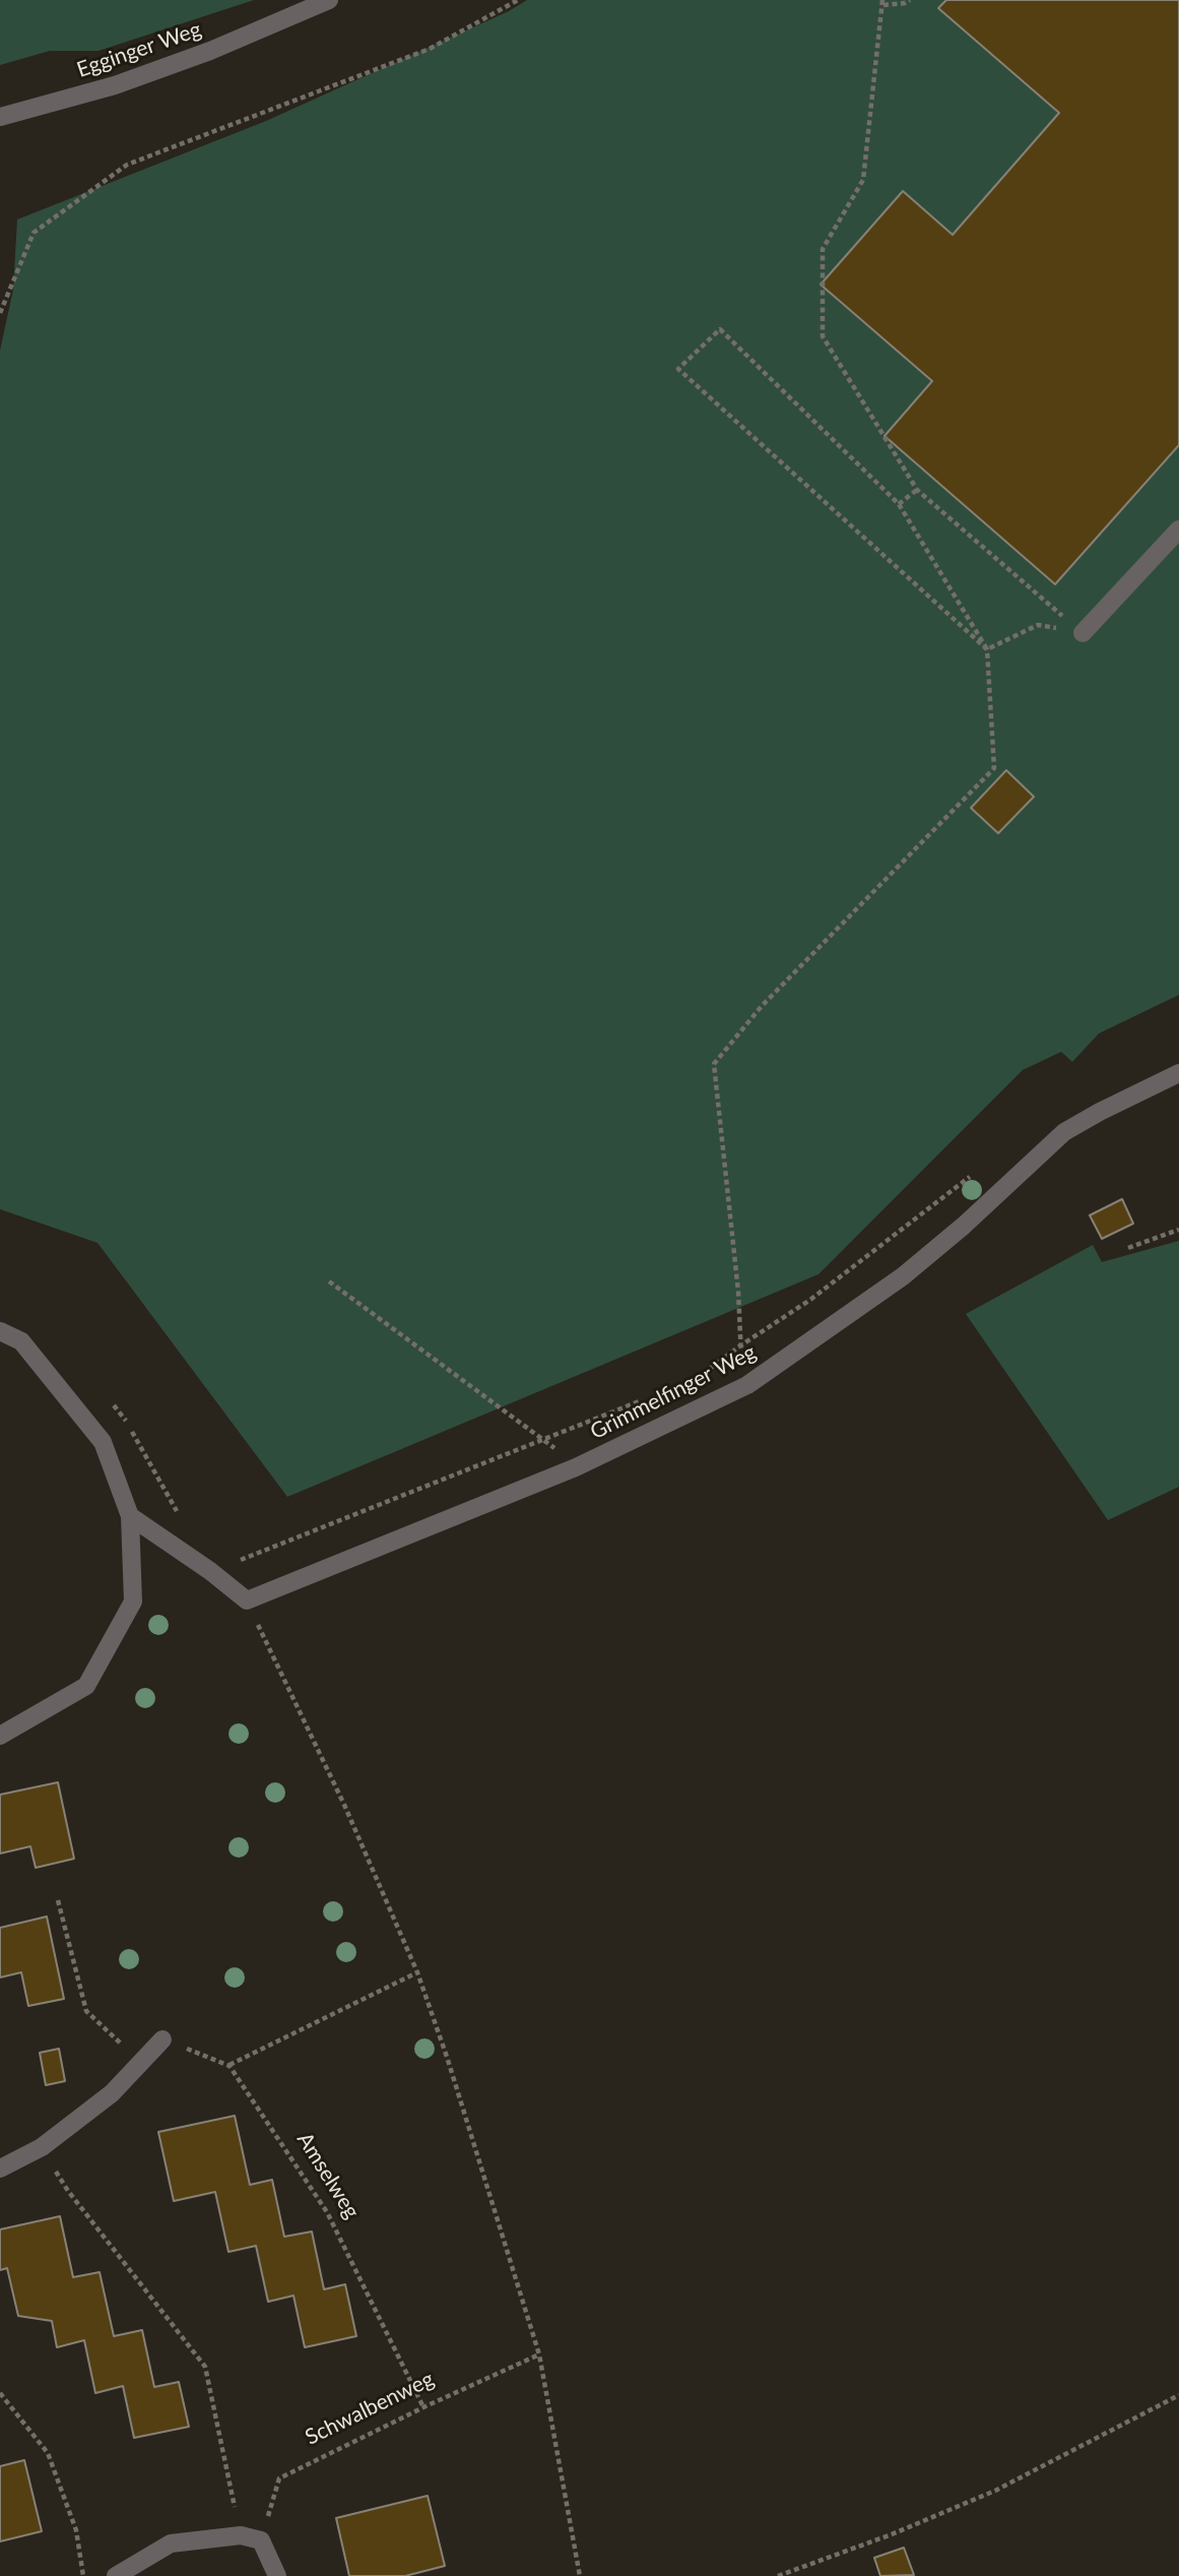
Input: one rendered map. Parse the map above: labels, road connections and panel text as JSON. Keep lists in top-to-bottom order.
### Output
{
  "streets": {
    "street": ["Egginger Weg", "Grimmelfinger Weg"],
    "path": ["Amselweg", "Schwalbenweg"]
  },
  "crossings": [
    ["Amselweg", "Schwalbenweg"]
  ]
}
